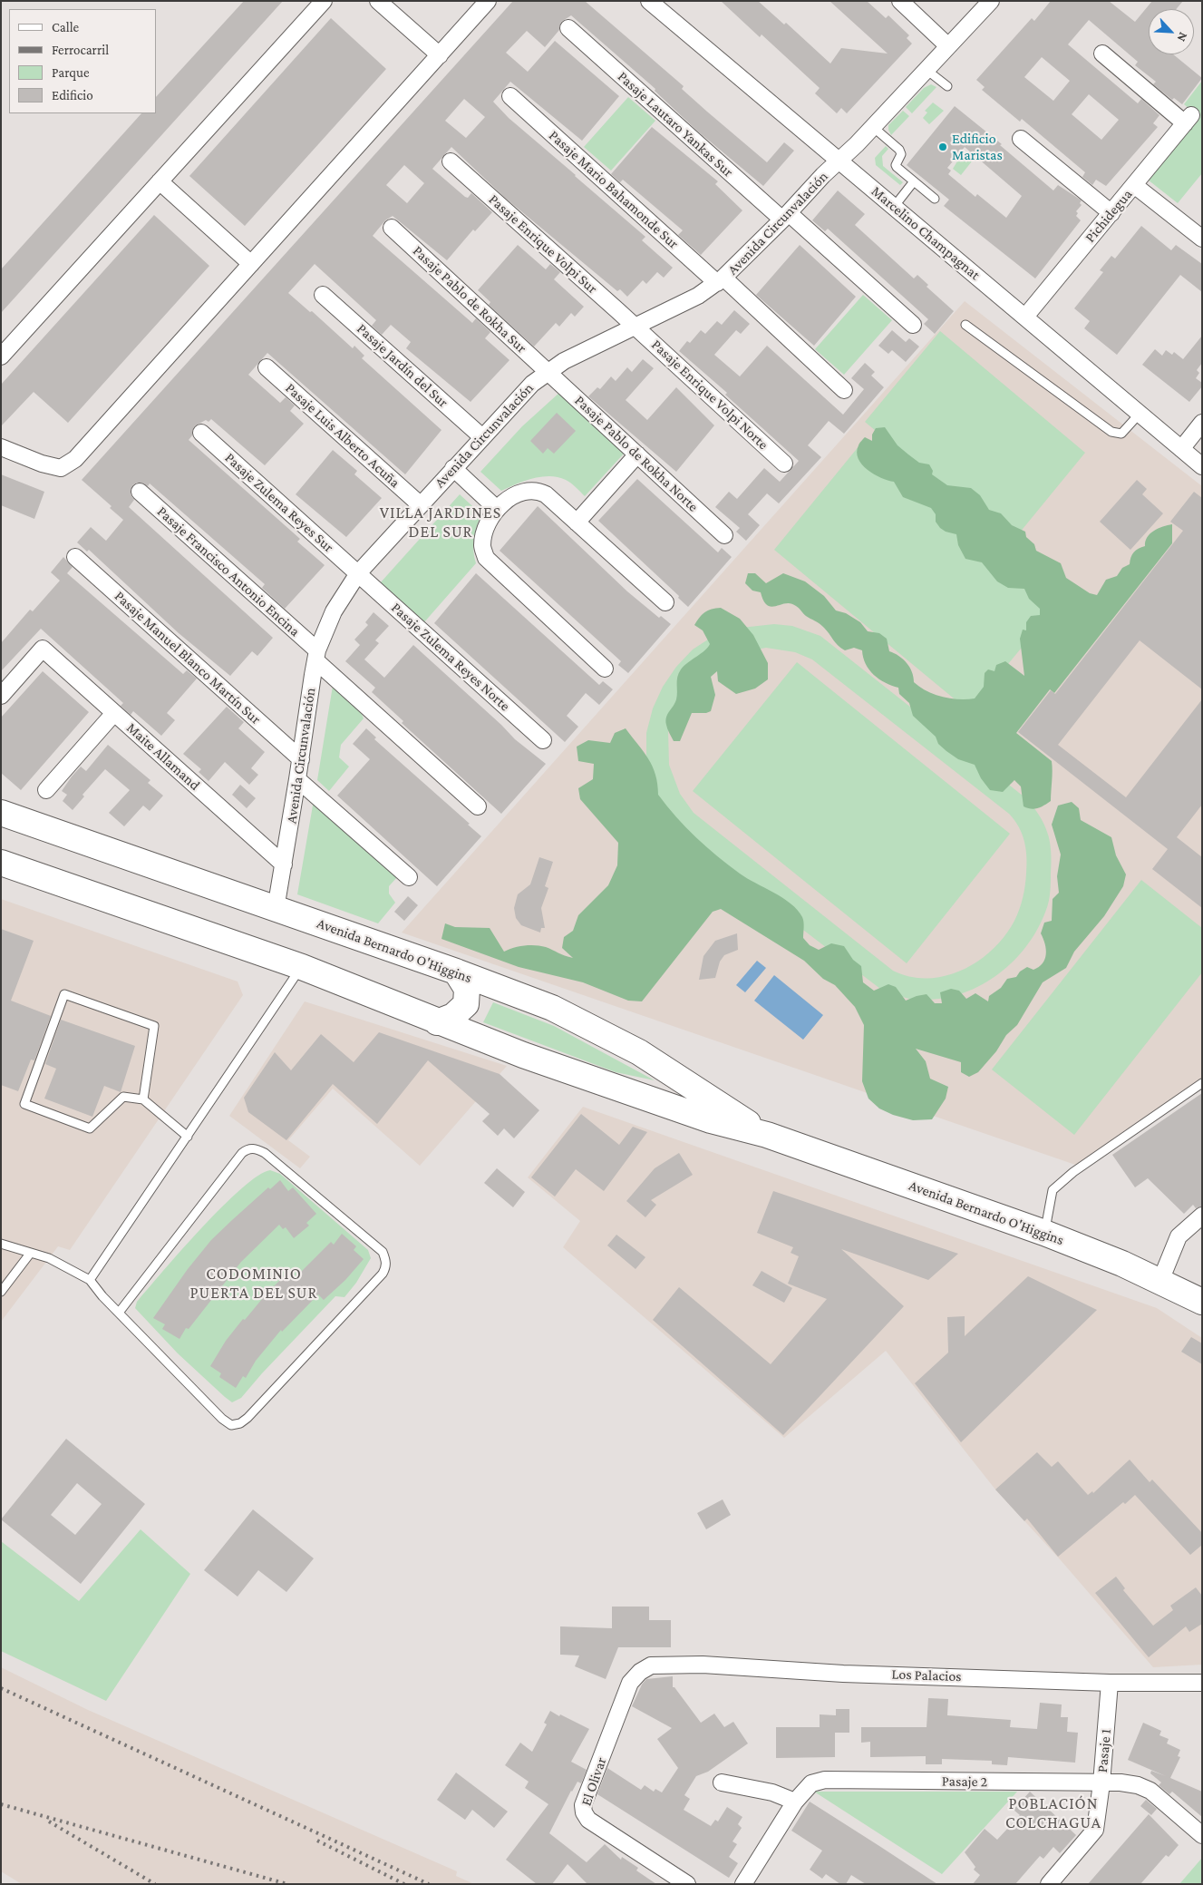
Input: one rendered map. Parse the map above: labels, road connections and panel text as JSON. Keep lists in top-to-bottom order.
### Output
{
  "streets": {
    "main road": ["Avenida Bernardo O'Higgins"],
    "street": [
      "Pasaje Lautaro Yankas Sur",
      "Pasaje Mario Bahamonde Sur",
      "Pichidegua",
      "Avenida Circunvalación",
      "Marcelino Champagnat",
      "Pasaje Enrique Volpi Sur",
      "Pasaje Pablo de Rokha Sur",
      "Pasaje Jardín del Sur",
      "Pasaje Enrique Volpi Norte",
      "Pasaje Luis Alberto Acuña",
      "Pasaje Pablo de Rokha Norte",
      "Pasaje Zulema Reyes Sur",
      "Pasaje Francisco Antonio Encina",
      "Pasaje Zulema Reyes Norte",
      "Pasaje Manuel Blanco Martín Sur",
      "Maite Allamand",
      "Los Palacios",
      "Pasaje 1",
      "El Olivar",
      "Pasaje 2"
    ]
  },
  "crossings": [
    ["Pasaje Lautaro Yankas Sur", "Avenida Circunvalación"],
    ["Pasaje Mario Bahamonde Sur", "Avenida Circunvalación"],
    ["Pichidegua", "Marcelino Champagnat"],
    ["Avenida Circunvalación", "Marcelino Champagnat"],
    ["Avenida Circunvalación", "Pasaje Enrique Volpi Sur"],
    ["Avenida Circunvalación", "Pasaje Pablo de Rokha Sur"],
    ["Avenida Circunvalación", "Pasaje Jardín del Sur"],
    ["Avenida Circunvalación", "Pasaje Enrique Volpi Norte"],
    ["Avenida Circunvalación", "Pasaje Luis Alberto Acuña"],
    ["Avenida Circunvalación", "Pasaje Pablo de Rokha Norte"],
    ["Avenida Circunvalación", "Pasaje Zulema Reyes Sur"],
    ["Avenida Circunvalación", "Pasaje Francisco Antonio Encina"],
    ["Avenida Circunvalación", "Pasaje Zulema Reyes Norte"],
    ["Avenida Circunvalación", "Pasaje Manuel Blanco Martín Sur"],
    ["Avenida Circunvalación", "Maite Allamand"],
    ["Avenida Circunvalación", "Avenida Bernardo O'Higgins"],
    ["Pasaje Enrique Volpi Sur", "Pasaje Enrique Volpi Norte"],
    ["Pasaje Pablo de Rokha Sur", "Pasaje Pablo de Rokha Norte"],
    ["Pasaje Zulema Reyes Sur", "Pasaje Zulema Reyes Norte"],
    ["Los Palacios", "Pasaje 1"],
    ["Los Palacios", "El Olivar"],
    ["Pasaje 1", "Pasaje 2"]
  ],
  "districts": ["VILLA JARDINES DEL SUR", "CODOMINIO PUERTA DEL SUR", "POBLACIÓN COLCHAGUA"],
  "places": ["Edificio Maristas"],
  "legend": [
    "Calle",
    "Ferrocarril",
    "Parque",
    "Edificio"
  ],
  "north": "bottom right"
}
